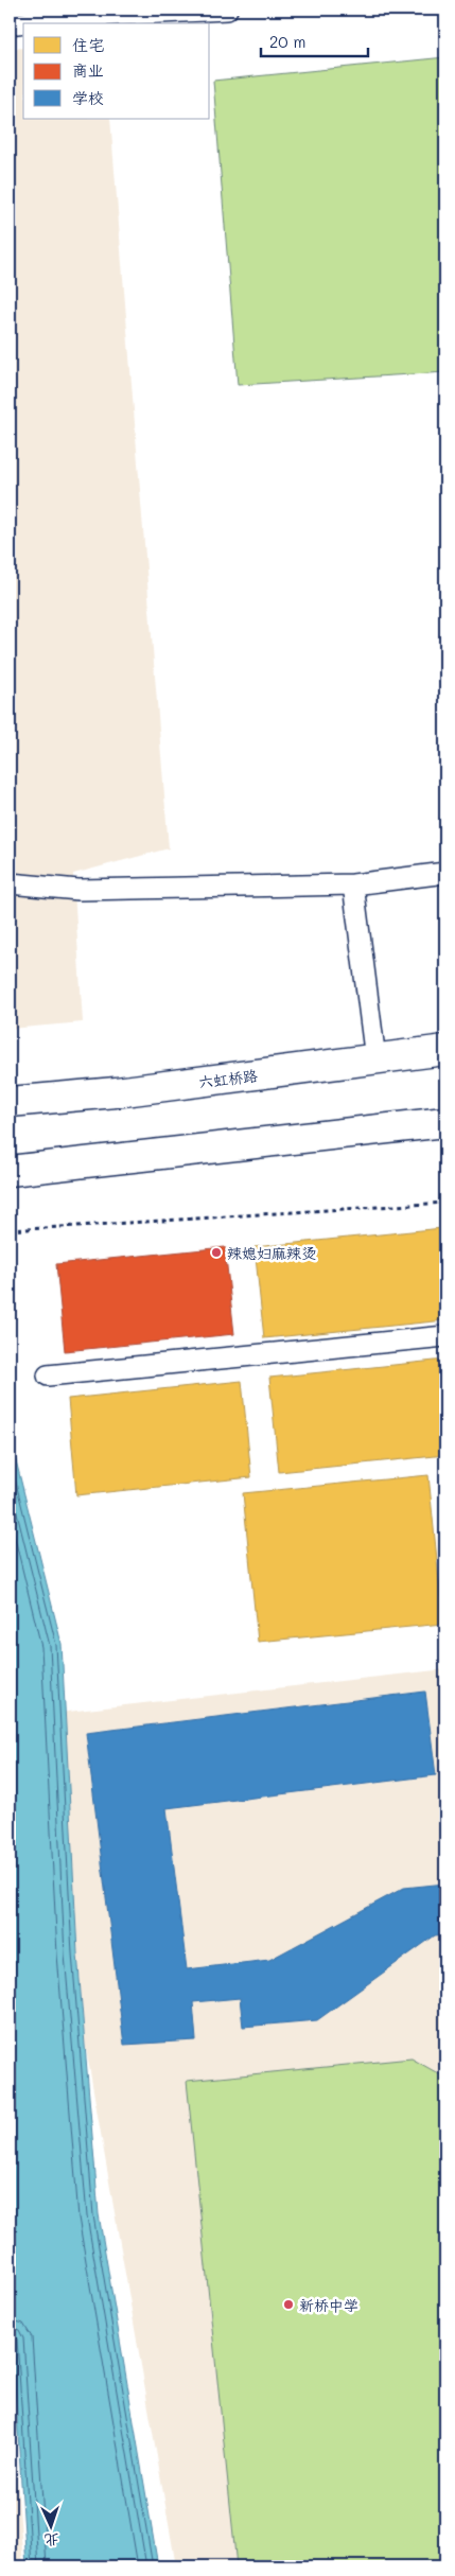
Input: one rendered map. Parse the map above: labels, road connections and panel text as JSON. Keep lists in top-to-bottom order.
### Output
{
  "streets": {
    "main road": ["六虹桥路"]
  },
  "places": ["辣媳妇麻辣烫", "新桥中学"],
  "legend": ["住宅", "商业", "学校"],
  "scale_bar": "20 m",
  "north": "bottom"
}
